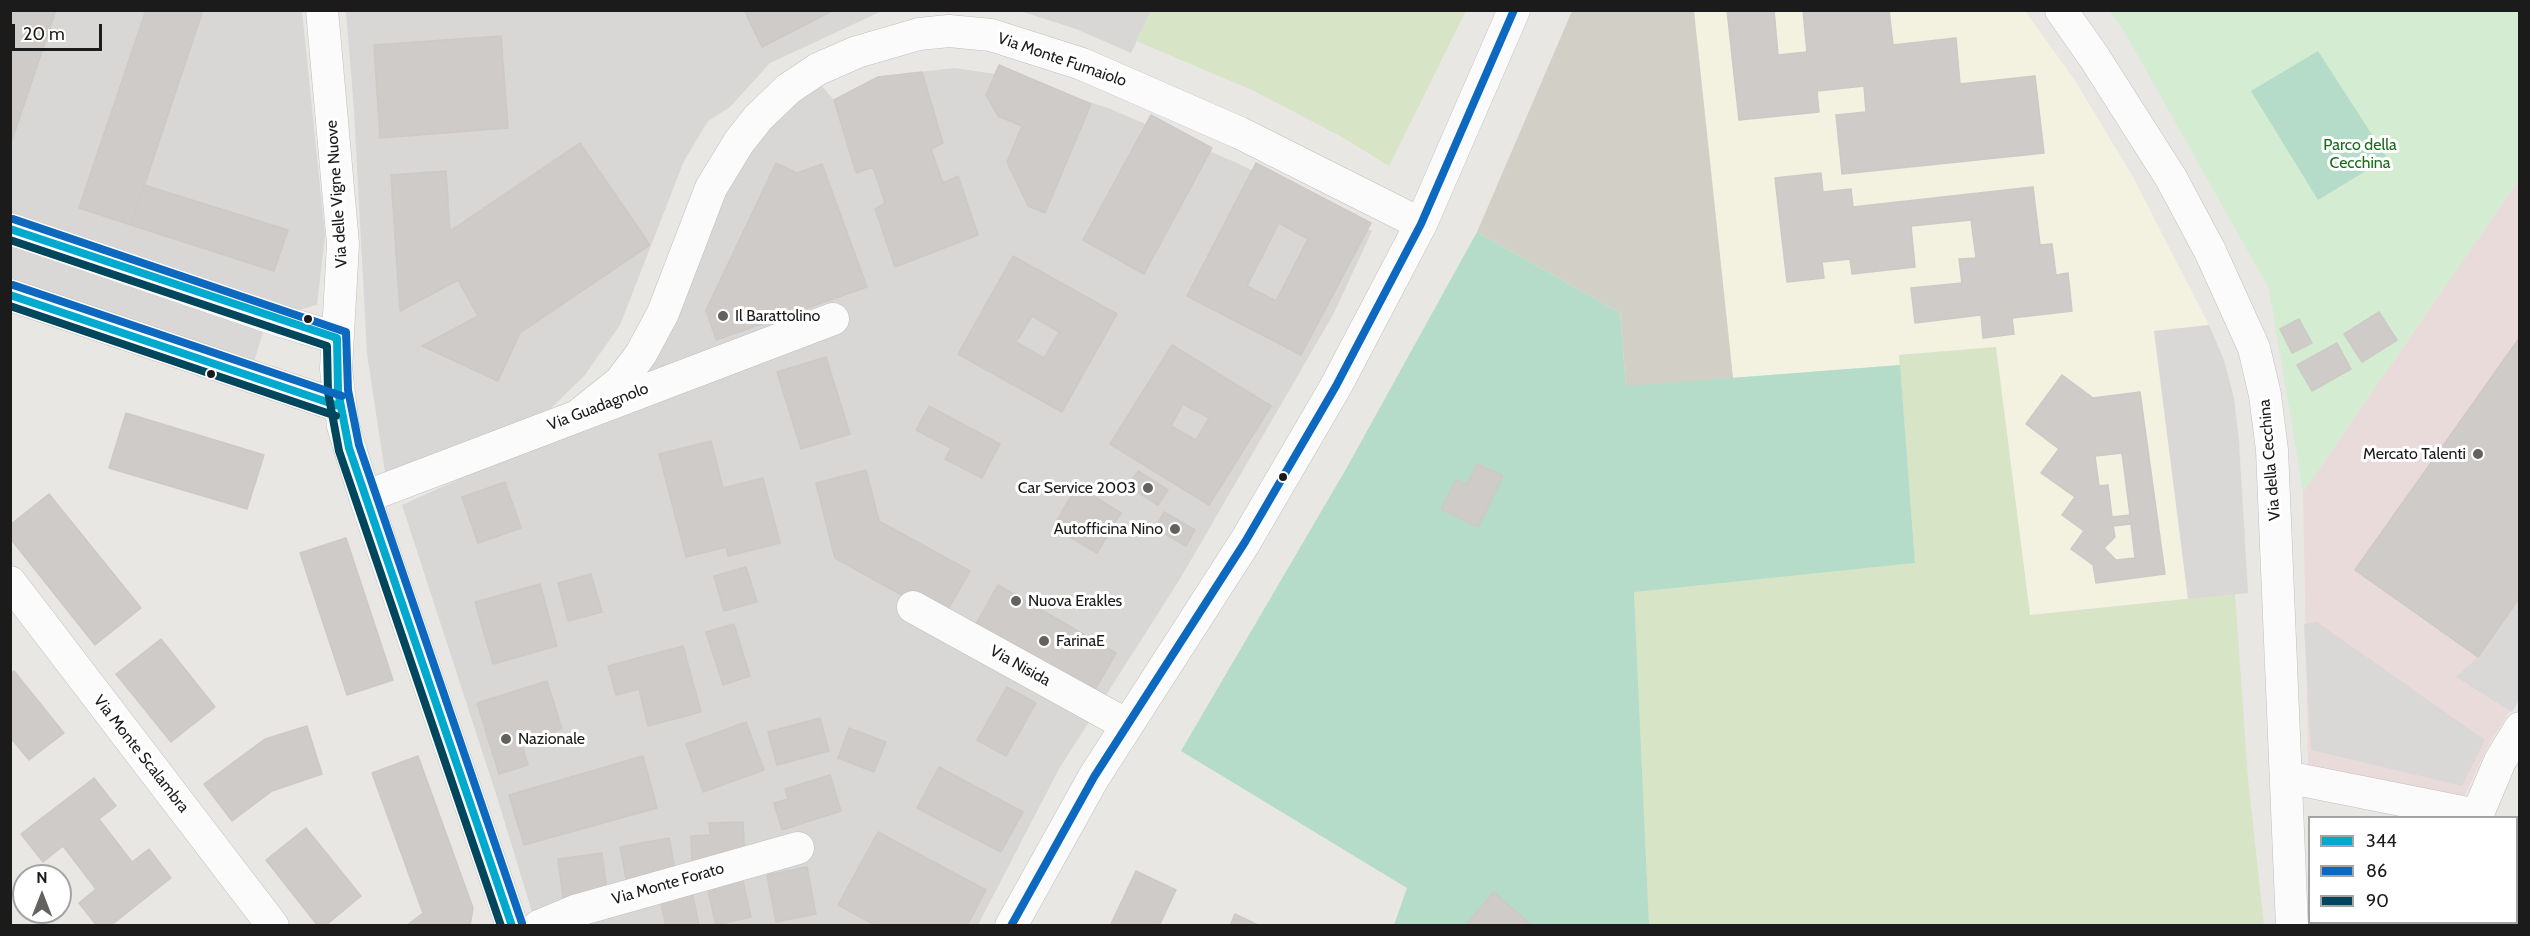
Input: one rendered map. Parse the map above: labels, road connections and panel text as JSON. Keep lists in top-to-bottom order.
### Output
{
  "streets": {
    "street": [
      "Via Monte Fumaiolo",
      "Via delle Vigne Nuove",
      "Via Guadagnolo",
      "Via della Cecchina",
      "Via Nisida",
      "Via Monte Scalambra",
      "Via Monte Forato"
    ]
  },
  "crossings": [
    ["Via Monte Fumaiolo", "Via Guadagnolo"],
    ["Via delle Vigne Nuove", "Via Guadagnolo"]
  ],
  "parks": ["Parco della Cecchina"],
  "places": [
    "Il Barattolino",
    "Mercato Talenti",
    "Car Service 2003",
    "Autofficina Nino",
    "Nuova Erakles",
    "FarinaE",
    "Nazionale"
  ],
  "lines": ["transit line 86", "transit line 344", "transit line 90"],
  "legend": ["344", "86", "90"],
  "scale_bar": "20 m",
  "north": "top"
}
